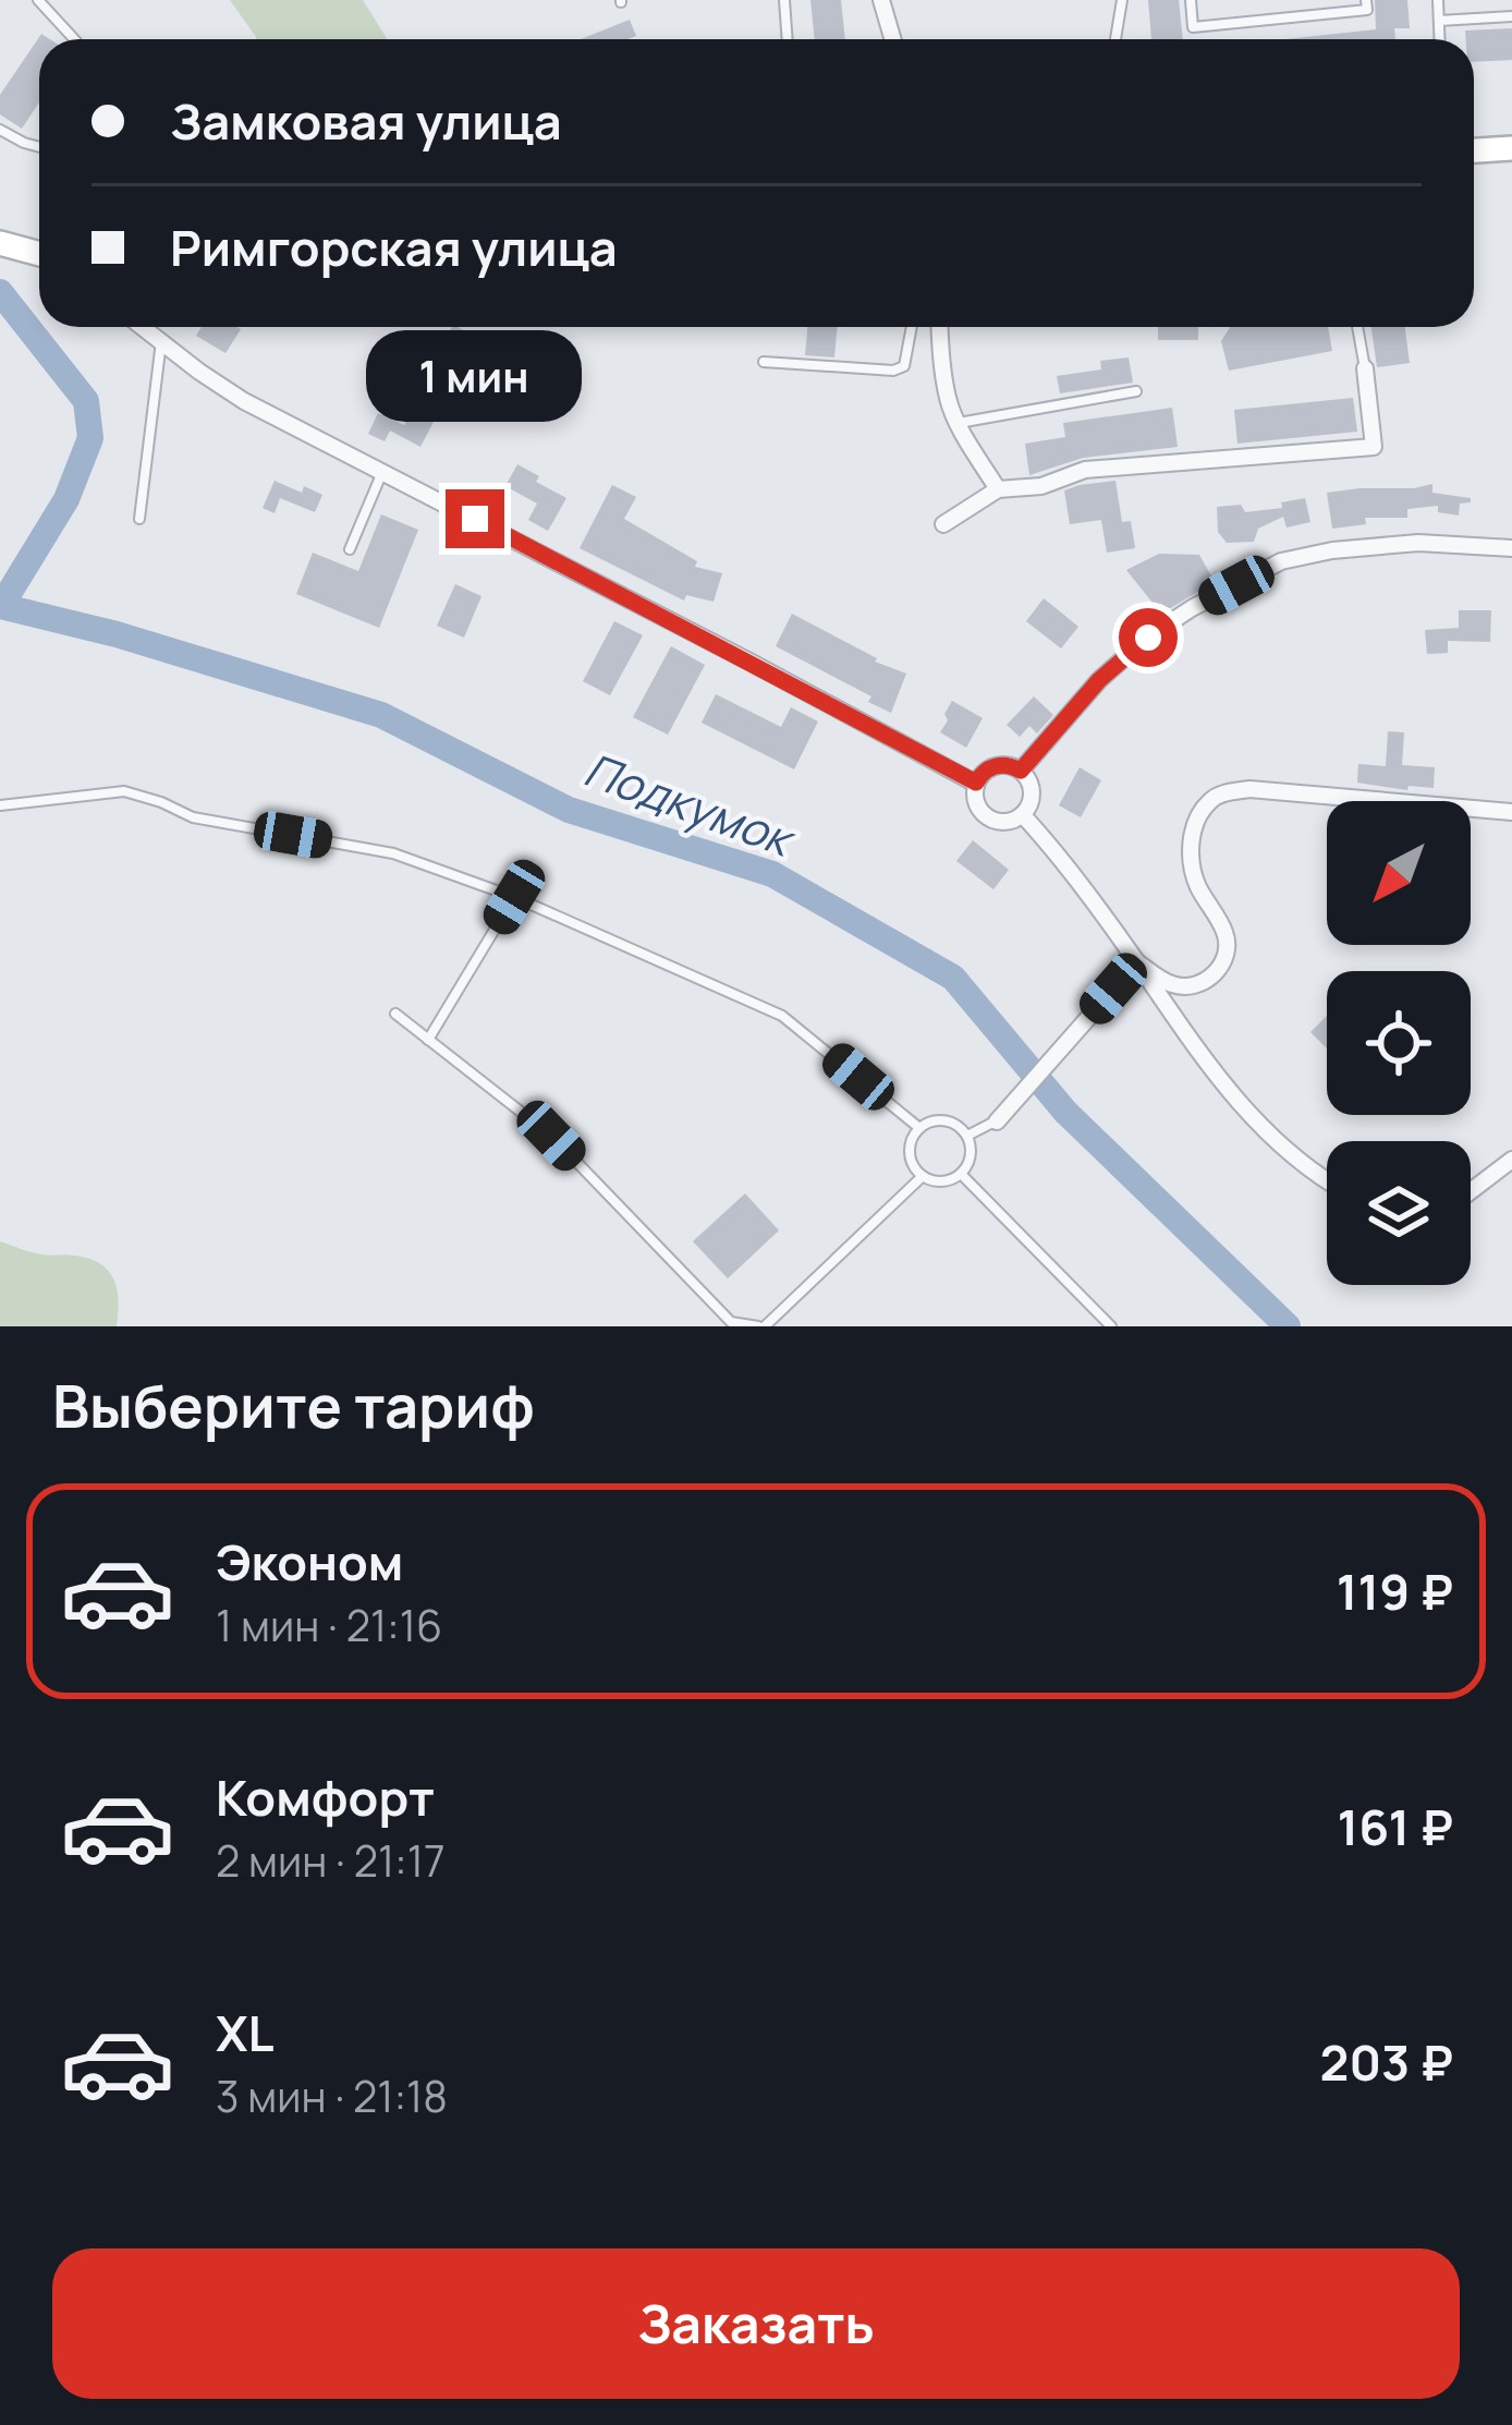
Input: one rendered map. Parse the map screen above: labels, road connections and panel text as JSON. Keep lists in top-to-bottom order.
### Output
{
  "water": ["Подкумок"],
  "north": "bottom left",
  "page": {
    "banner": ["Замковая улица", "Римгорская улица"],
    "bubble": "1 мин",
    "heading": "Выберите тариф",
    "list": [
      {
        "name": "Эконом",
        "note": "1 мин · 21:16",
        "value": "119 ₽"
      },
      {
        "name": "Комфорт",
        "note": "2 мин · 21:17",
        "value": "161 ₽"
      },
      {
        "name": "XL",
        "note": "3 мин · 21:18",
        "value": "203 ₽"
      }
    ],
    "buttons": "Заказать"
  }
}
